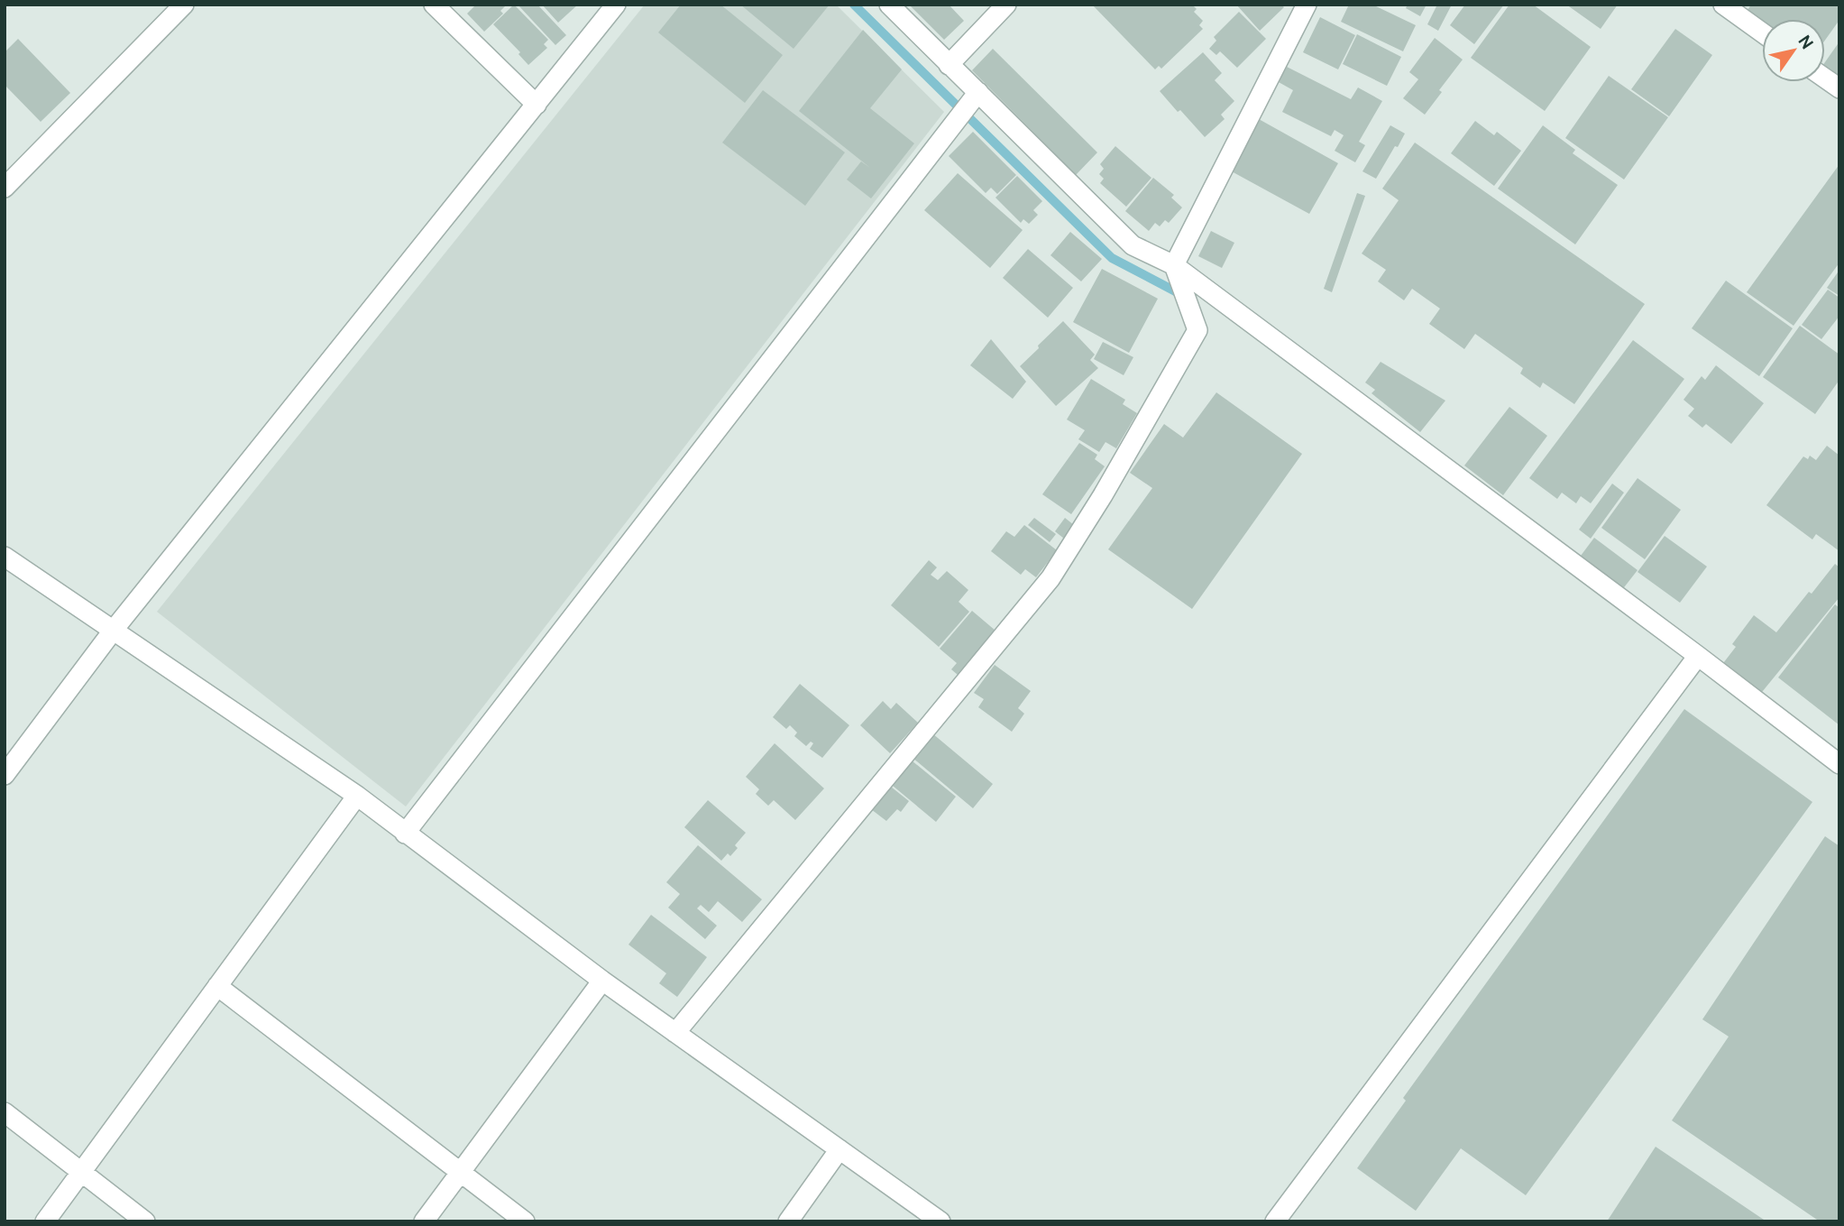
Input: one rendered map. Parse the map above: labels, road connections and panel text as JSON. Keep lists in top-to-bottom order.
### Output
{
  "north": "top right"
}
